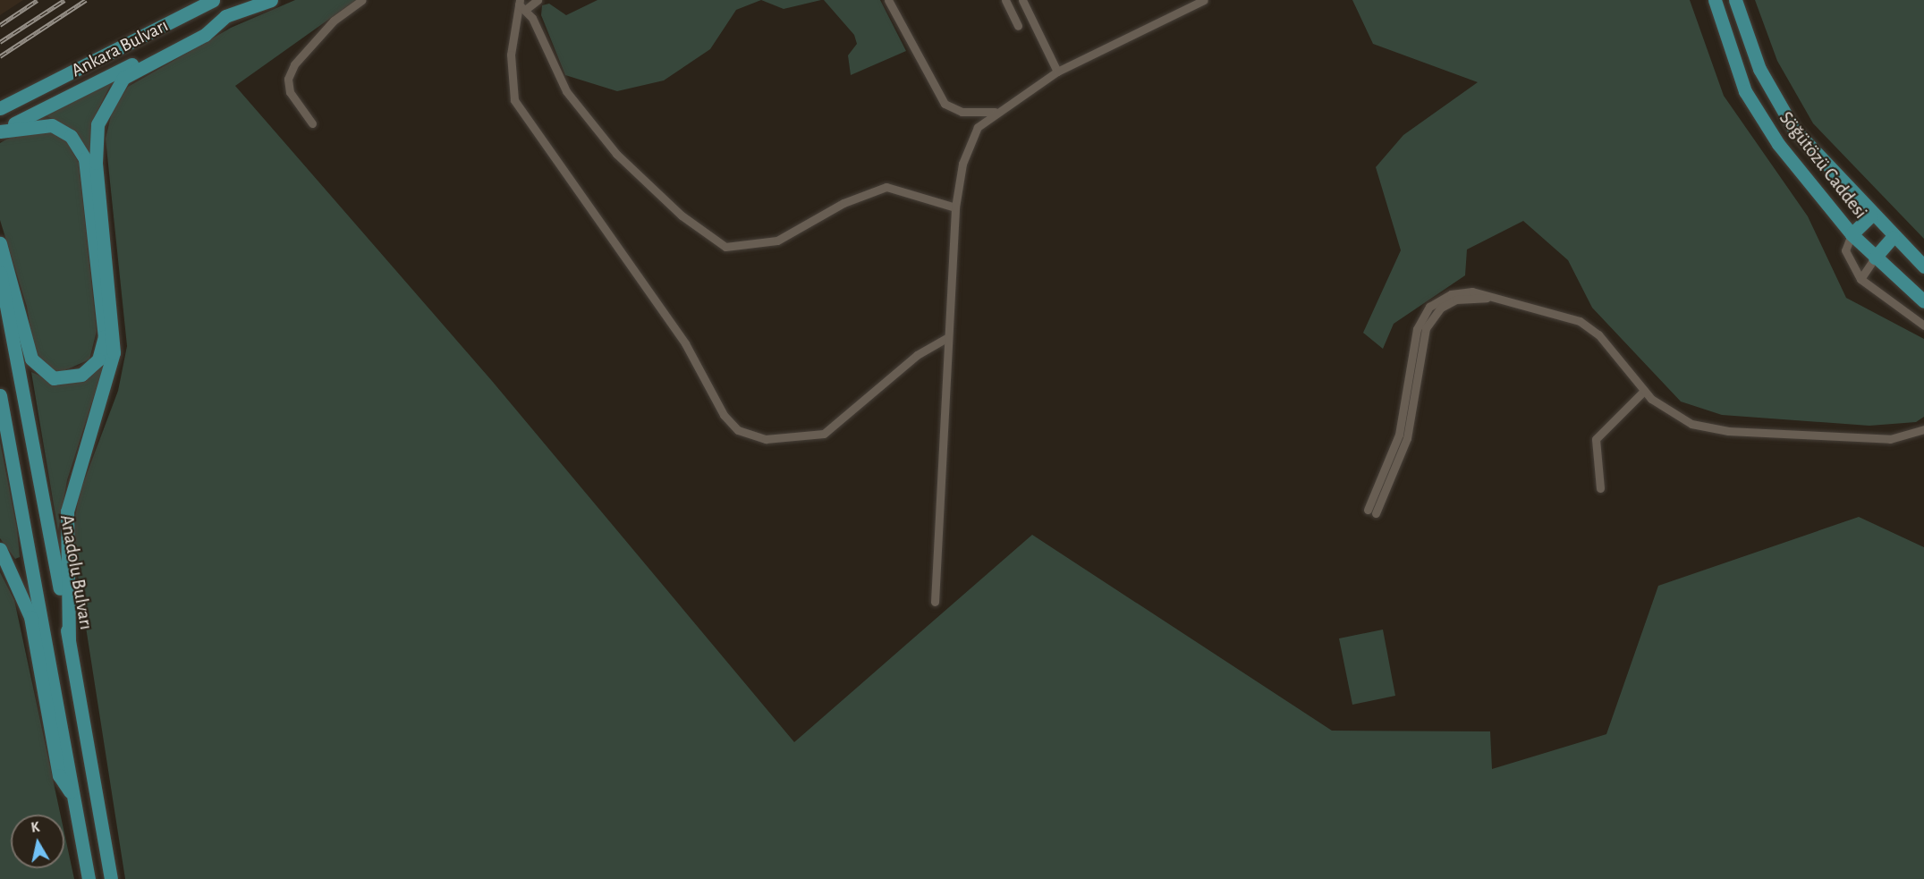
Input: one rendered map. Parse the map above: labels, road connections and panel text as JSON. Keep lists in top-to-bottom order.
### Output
{
  "streets": {
    "main road": ["Ankara Bulvarı", "Söğütözü Caddesi", "Anadolu Bulvarı"]
  },
  "north": "top"
}
